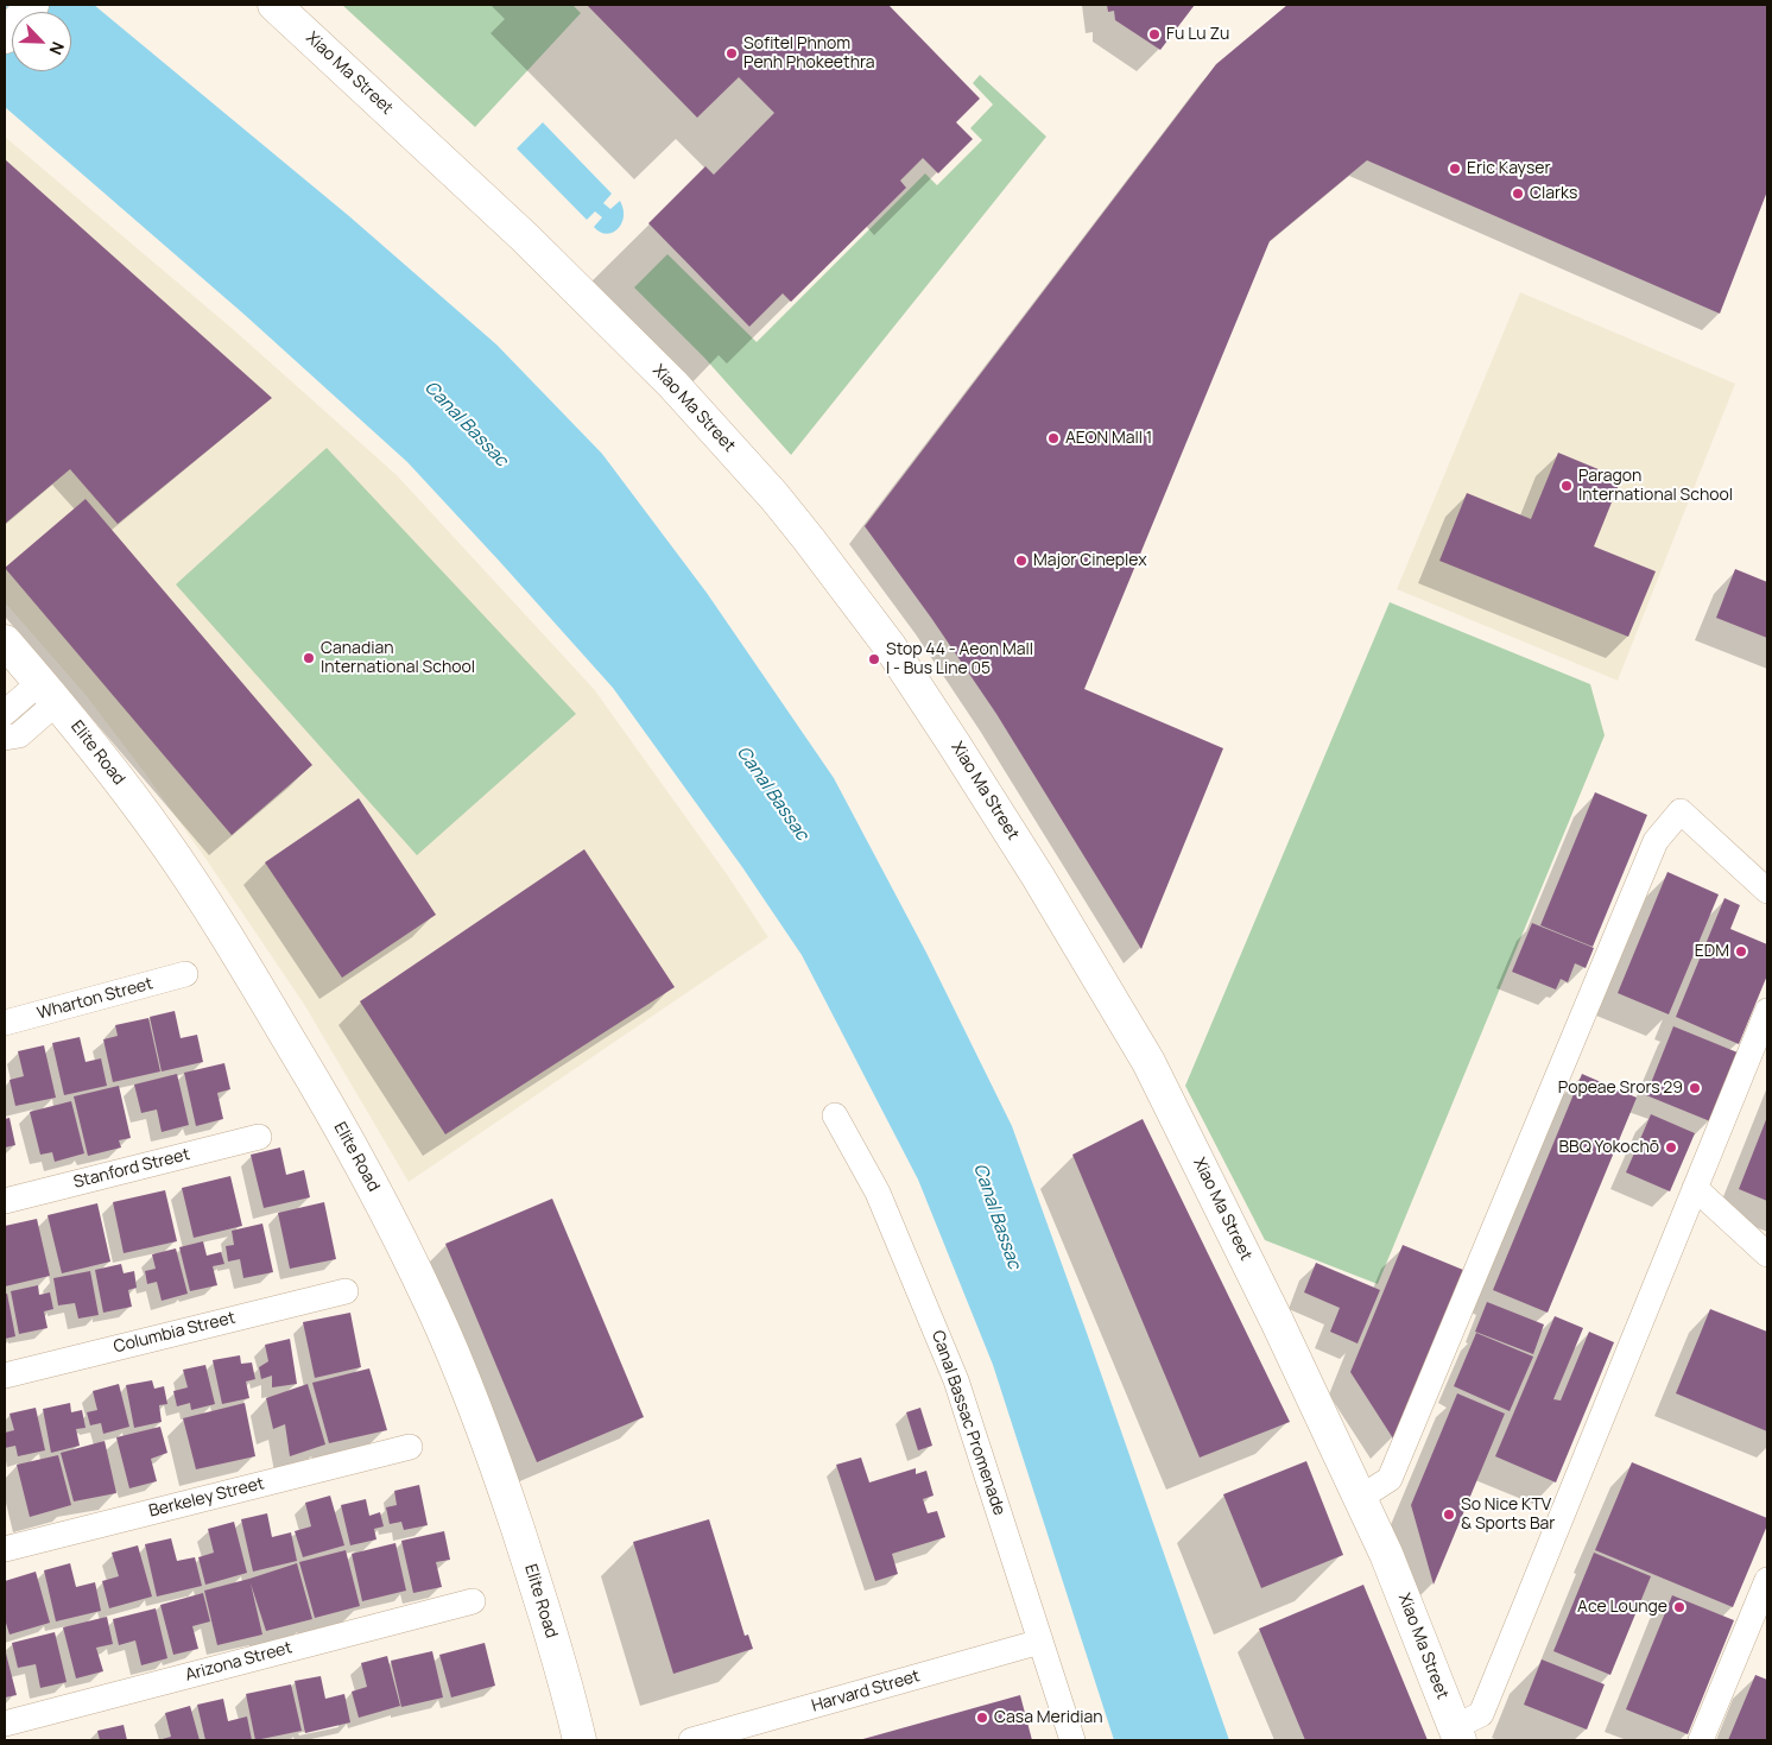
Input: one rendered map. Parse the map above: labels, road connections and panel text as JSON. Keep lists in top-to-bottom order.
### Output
{
  "streets": {
    "street": [
      "Xiao Ma Street",
      "Elite Road",
      "Wharton Street",
      "Stanford Street",
      "Columbia Street",
      "Canal Bassac Promenade",
      "Berkeley Street",
      "Arizona Street",
      "Harvard Street"
    ]
  },
  "crossings": [
    ["Canal Bassac Promenade", "Harvard Street"]
  ],
  "water": ["Canal Bassac"],
  "places": [
    "Fu Lu Zu",
    "Sofitel Phnom Penh Phokeethra",
    "Eric Kayser",
    "Clarks",
    "AEON Mall 1",
    "Paragon International School",
    "Major Cineplex",
    "Canadian International School",
    "Stop 44 - Aeon Mall I - Bus Line 05",
    "EDM",
    "Popeae Srors 29",
    "BBQ Yokochō",
    "So Nice KTV & Sports Bar",
    "Ace Lounge",
    "Casa Meridian"
  ],
  "north": "bottom right"
}
